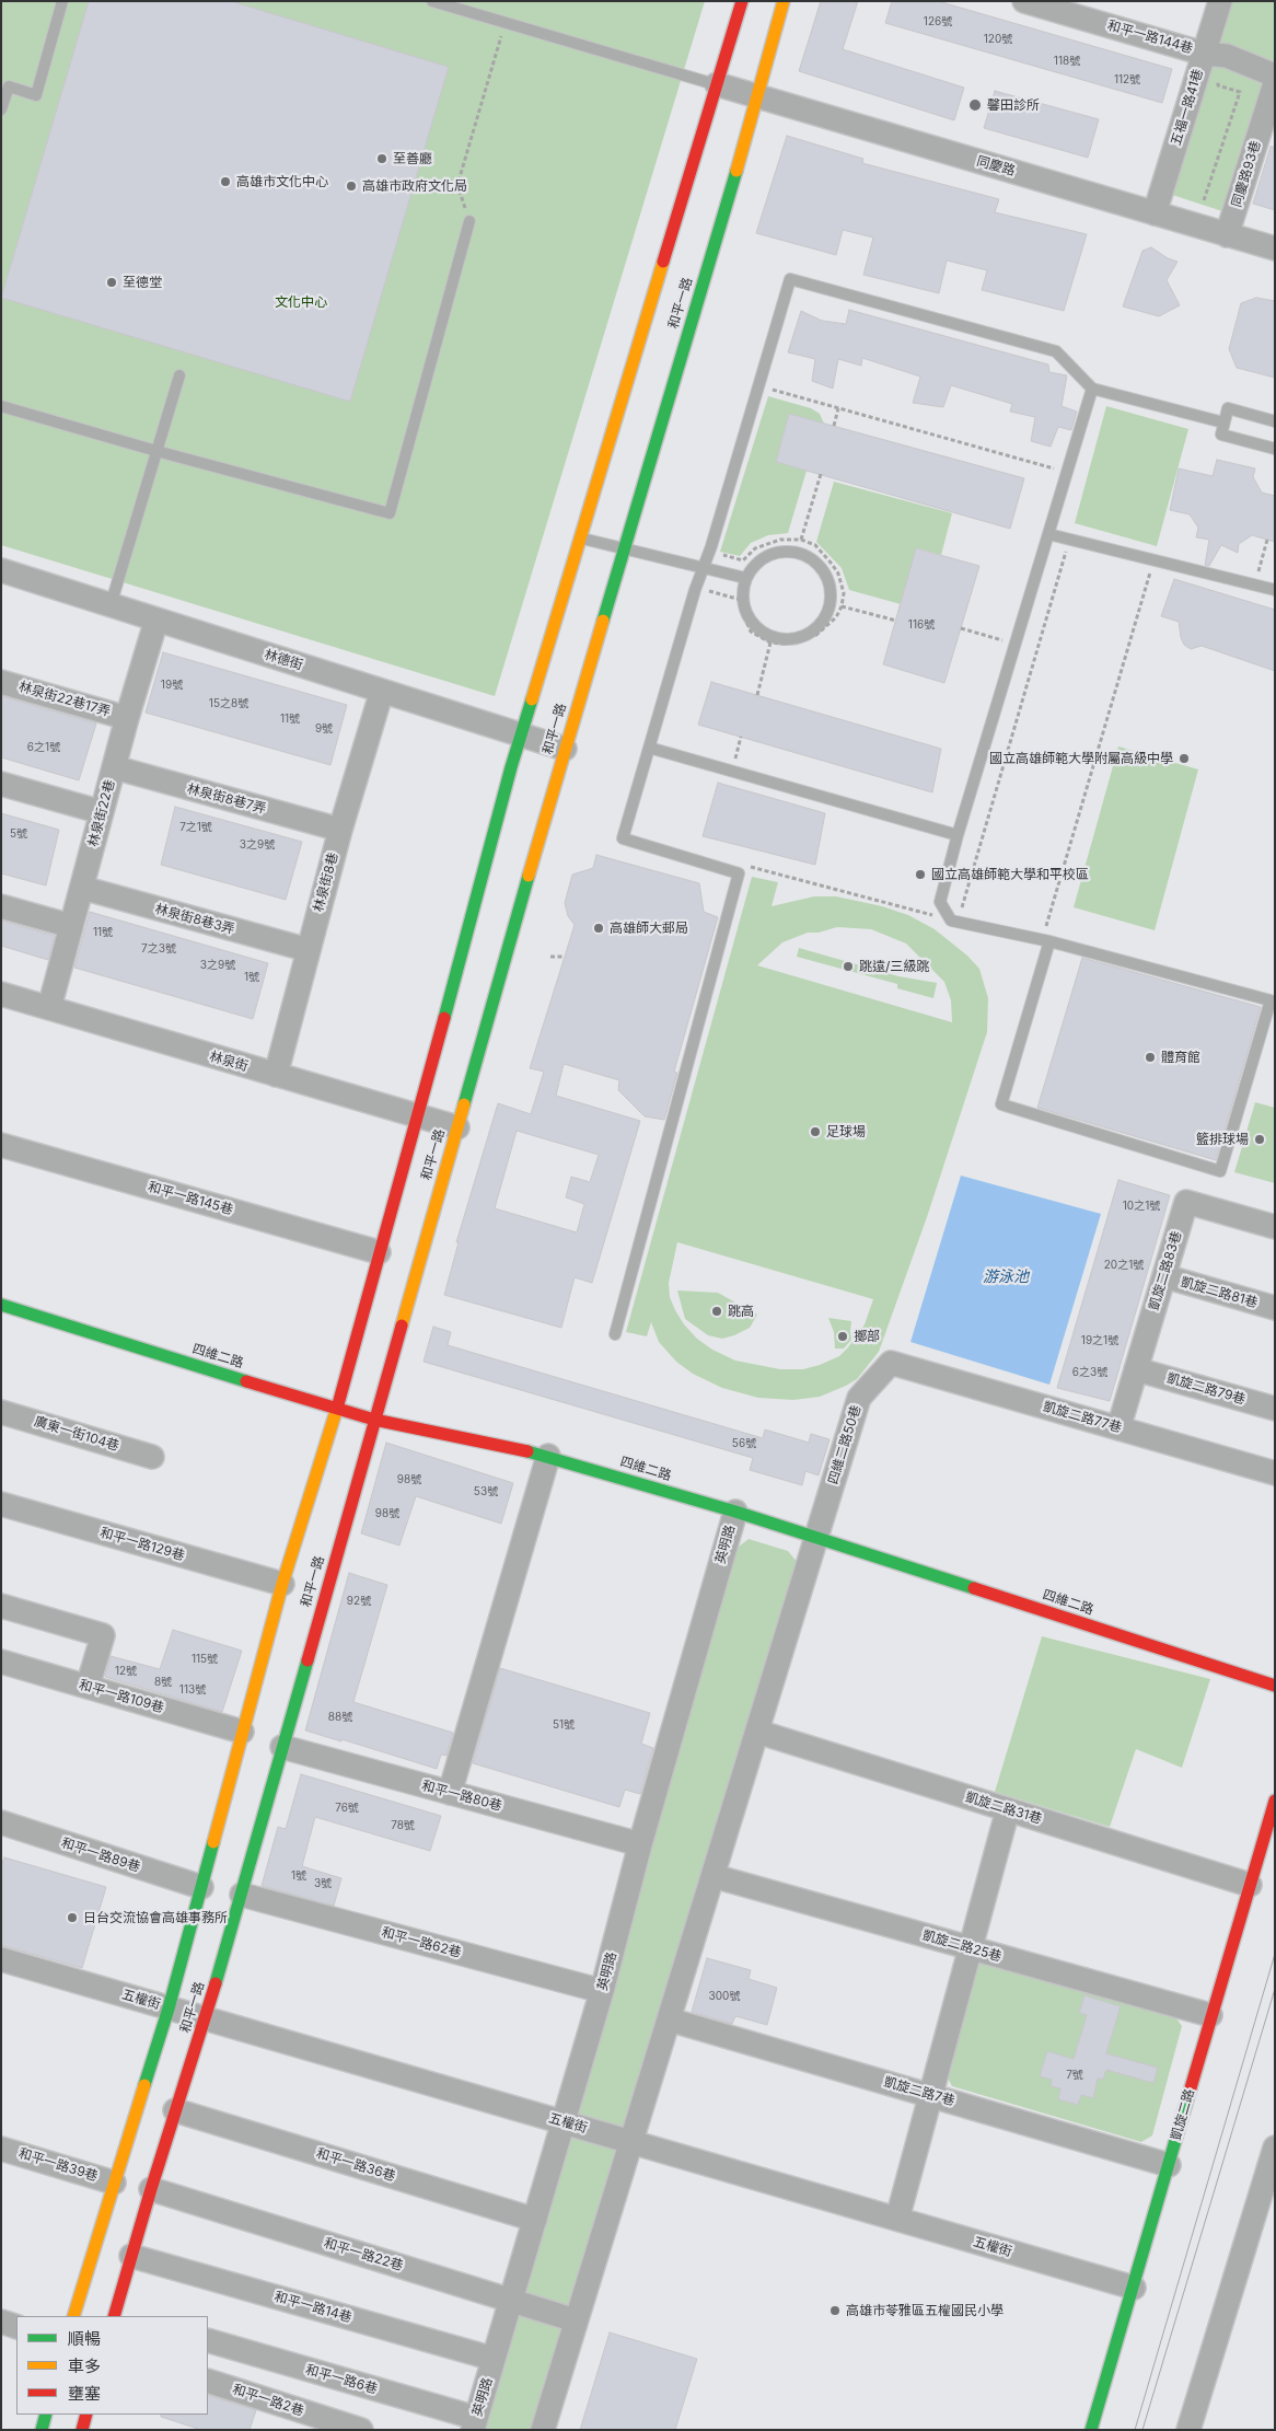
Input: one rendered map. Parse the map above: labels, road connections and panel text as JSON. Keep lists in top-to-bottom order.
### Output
{
  "streets": {
    "street": [
      "和平一路144巷",
      "五福一路41巷",
      "同慶路",
      "同慶路93巷",
      "和平一路",
      "林德街",
      "林泉街22巷17弄",
      "林泉街8巷7弄",
      "林泉街22巷",
      "林泉街8巷",
      "林泉街8巷3弄",
      "林泉街",
      "和平一路145巷",
      "凱旋二路83巷",
      "凱旋二路81巷",
      "四維二路",
      "凱旋二路79巷",
      "凱旋二路77巷",
      "廣東一街104巷",
      "四維二路50巷",
      "和平一路129巷",
      "英明路",
      "和平一路109巷",
      "和平一路80巷",
      "凱旋二路31巷",
      "和平一路89巷",
      "和平一路62巷",
      "凱旋二路25巷",
      "五權街",
      "凱旋二路7巷",
      "凱旋二路",
      "和平一路39巷",
      "和平一路36巷",
      "和平一路22巷",
      "和平一路14巷",
      "和平一路6巷",
      "和平一路2巷"
    ]
  },
  "crossings": [
    ["和平一路144巷", "五福一路41巷"],
    ["五福一路41巷", "同慶路"],
    ["同慶路", "同慶路93巷"],
    ["同慶路", "和平一路"],
    ["和平一路", "林德街"],
    ["和平一路", "林泉街"],
    ["和平一路", "和平一路145巷"],
    ["和平一路", "四維二路"],
    ["和平一路", "和平一路129巷"],
    ["和平一路", "和平一路109巷"],
    ["和平一路", "和平一路80巷"],
    ["和平一路", "和平一路89巷"],
    ["和平一路", "和平一路62巷"],
    ["和平一路", "五權街"],
    ["和平一路", "和平一路39巷"],
    ["和平一路", "和平一路36巷"],
    ["和平一路", "和平一路22巷"],
    ["和平一路", "和平一路14巷"],
    ["林德街", "林泉街22巷"],
    ["林德街", "林泉街8巷"],
    ["林泉街22巷17弄", "林泉街22巷"],
    ["林泉街8巷7弄", "林泉街22巷"],
    ["林泉街8巷7弄", "林泉街8巷"],
    ["林泉街22巷", "林泉街8巷3弄"],
    ["林泉街22巷", "林泉街"],
    ["林泉街8巷", "林泉街8巷3弄"],
    ["林泉街8巷", "林泉街"],
    ["凱旋二路83巷", "凱旋二路81巷"],
    ["凱旋二路83巷", "凱旋二路79巷"],
    ["凱旋二路83巷", "凱旋二路77巷"],
    ["四維二路", "四維二路50巷"],
    ["四維二路", "英明路"],
    ["凱旋二路77巷", "四維二路50巷"],
    ["英明路", "和平一路80巷"],
    ["英明路", "和平一路62巷"],
    ["英明路", "五權街"],
    ["英明路", "和平一路36巷"],
    ["英明路", "和平一路22巷"],
    ["英明路", "和平一路14巷"],
    ["英明路", "和平一路6巷"],
    ["凱旋二路31巷", "凱旋二路"],
    ["凱旋二路25巷", "凱旋二路"],
    ["五權街", "凱旋二路"],
    ["凱旋二路7巷", "凱旋二路"]
  ],
  "water": ["游泳池"],
  "parks": ["文化中心"],
  "places": [
    "馨田診所",
    "至善廳",
    "高雄市文化中心",
    "高雄市政府文化局",
    "至德堂",
    "國立高雄師範大學附屬高級中學",
    "國立高雄師範大學和平校區",
    "高雄師大郵局",
    "跳遠/三級跳",
    "體育館",
    "足球場",
    "籃排球場",
    "跳高",
    "擲部",
    "日台交流協會高雄事務所",
    "高雄市苓雅區五權國民小學"
  ],
  "house_numbers": [
    "126號",
    "120號",
    "118號",
    "112號",
    "116號",
    "19號",
    "15之8號",
    "11號",
    "9號",
    "6之1號",
    "7之1號",
    "5號",
    "3之9號",
    "11號",
    "7之3號",
    "3之9號",
    "1號",
    "10之1號",
    "20之1號",
    "19之1號",
    "6之3號",
    "56號",
    "98號",
    "53號",
    "98號",
    "92號",
    "115號",
    "12號",
    "8號",
    "113號",
    "88號",
    "51號",
    "76號",
    "78號",
    "1號",
    "3號",
    "300號",
    "7號"
  ],
  "legend": ["順暢", "車多", "壅塞"]
}
